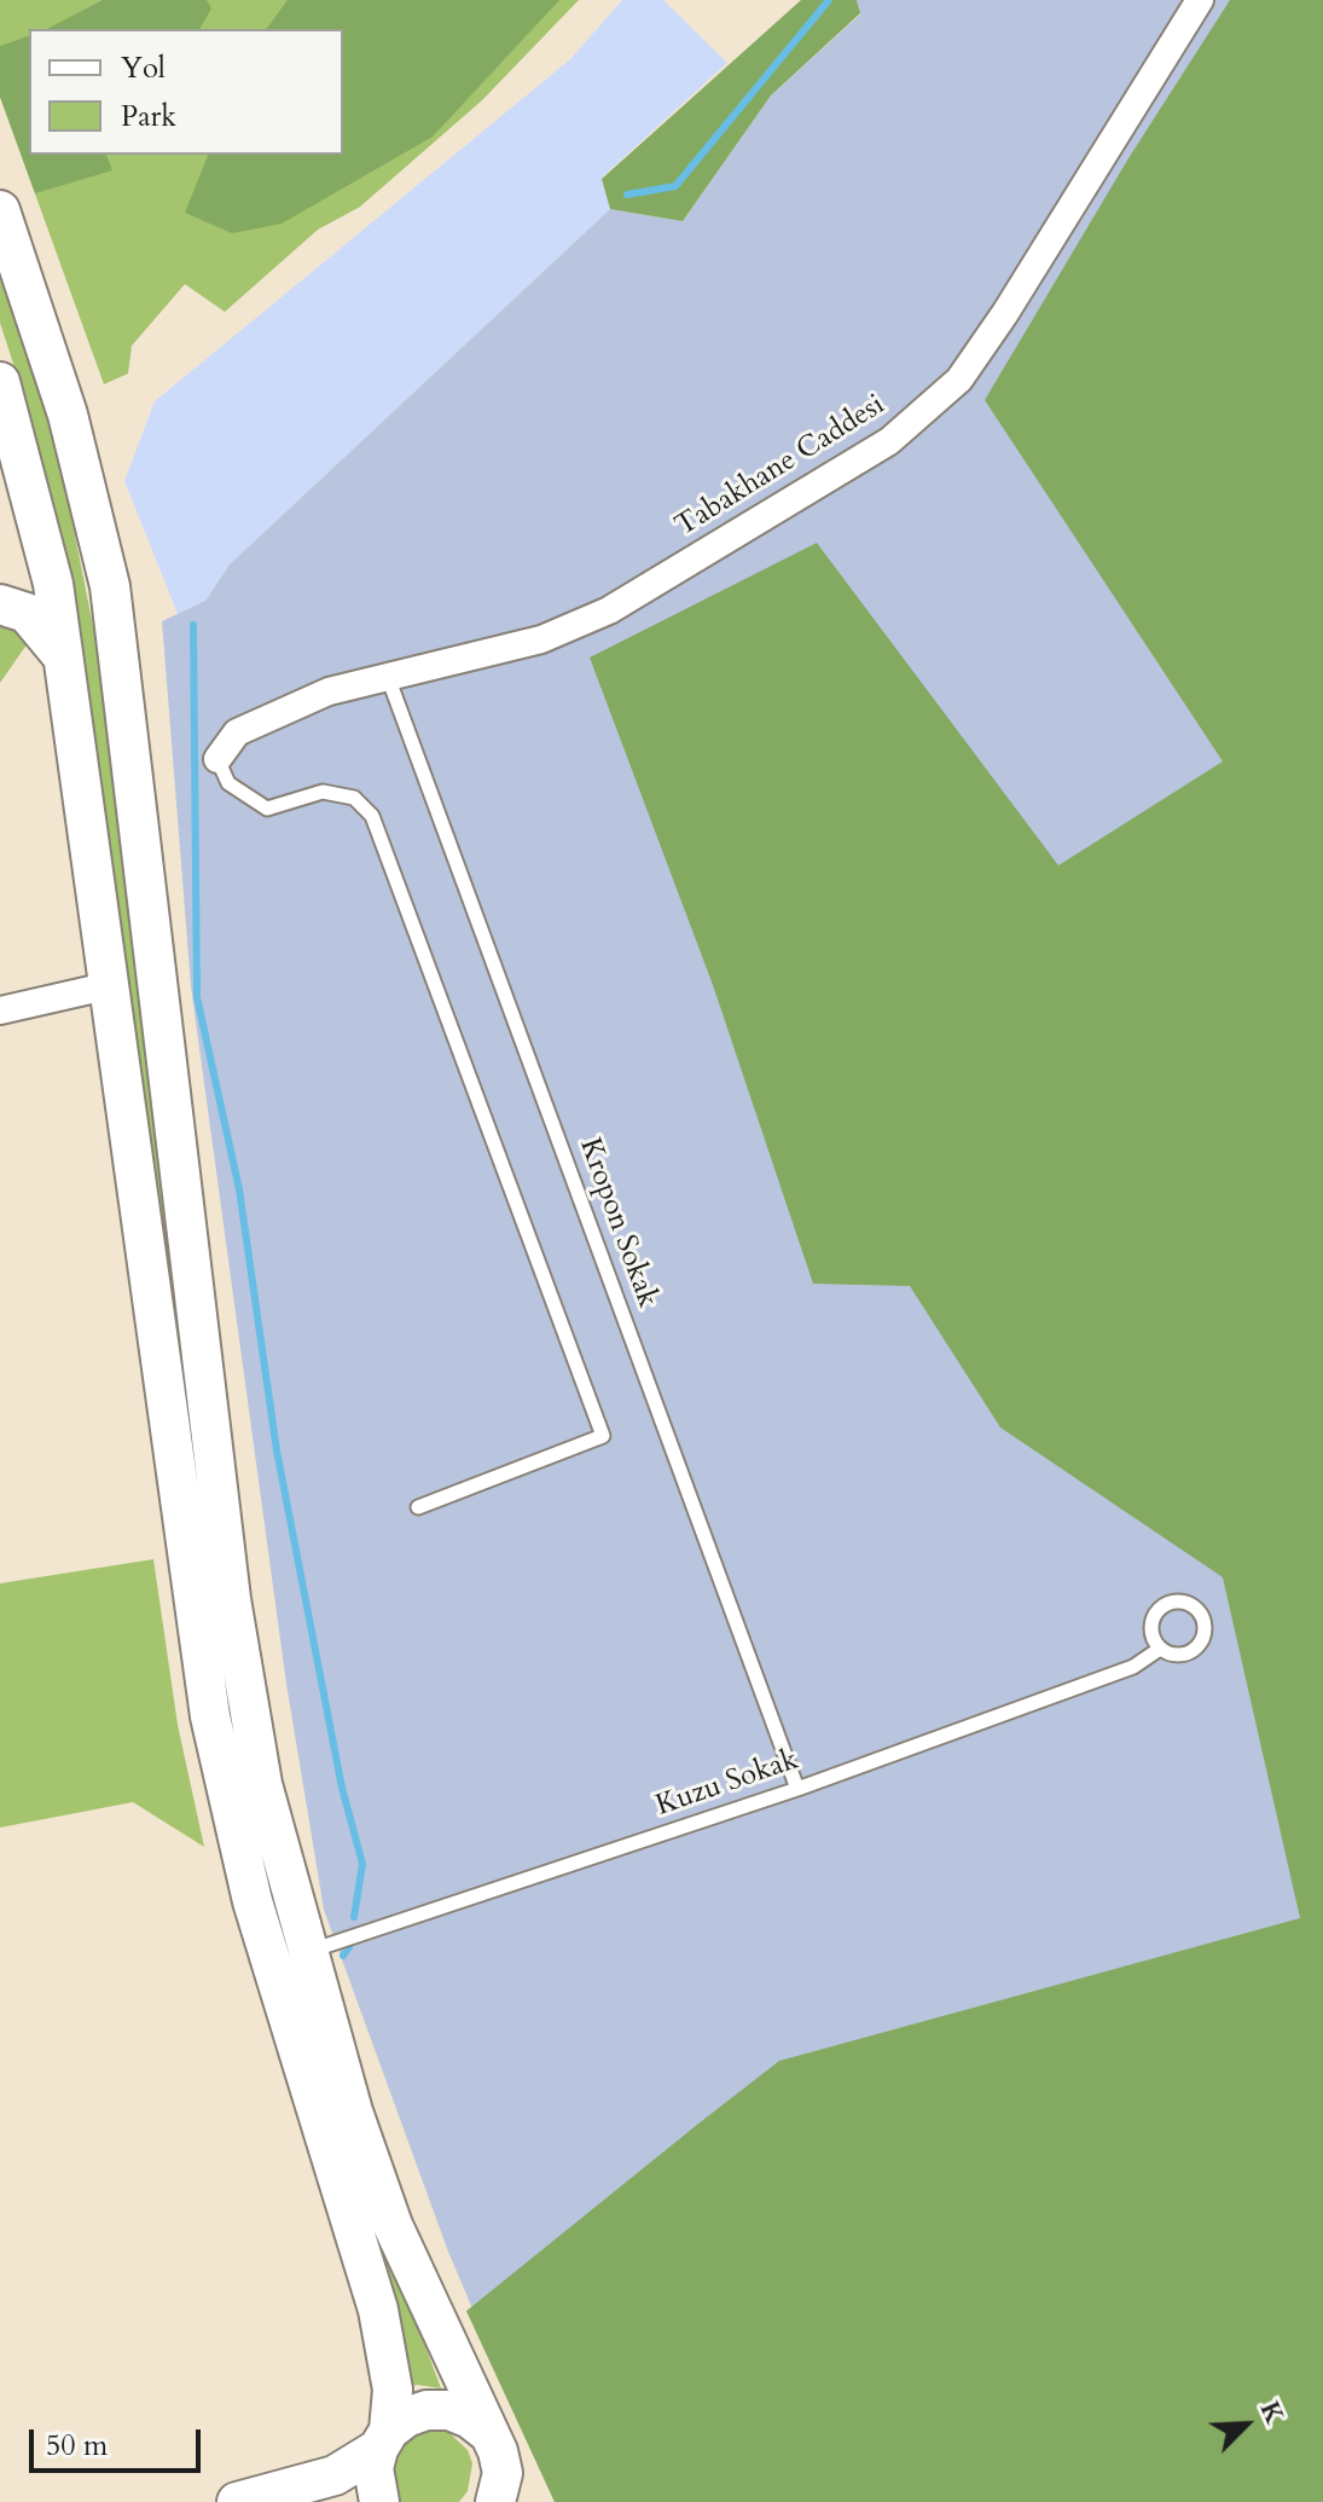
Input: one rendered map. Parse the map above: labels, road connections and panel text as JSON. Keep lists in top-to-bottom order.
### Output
{
  "streets": {
    "street": ["Tabakhane Caddesi"],
    "lane": ["Kropon Sokak", "Kuzu Sokak"]
  },
  "crossings": [
    ["Tabakhane Caddesi", "Kropon Sokak"],
    ["Kropon Sokak", "Kuzu Sokak"]
  ],
  "legend": ["Yol", "Park"],
  "scale_bar": "50 m",
  "north": "top right"
}
